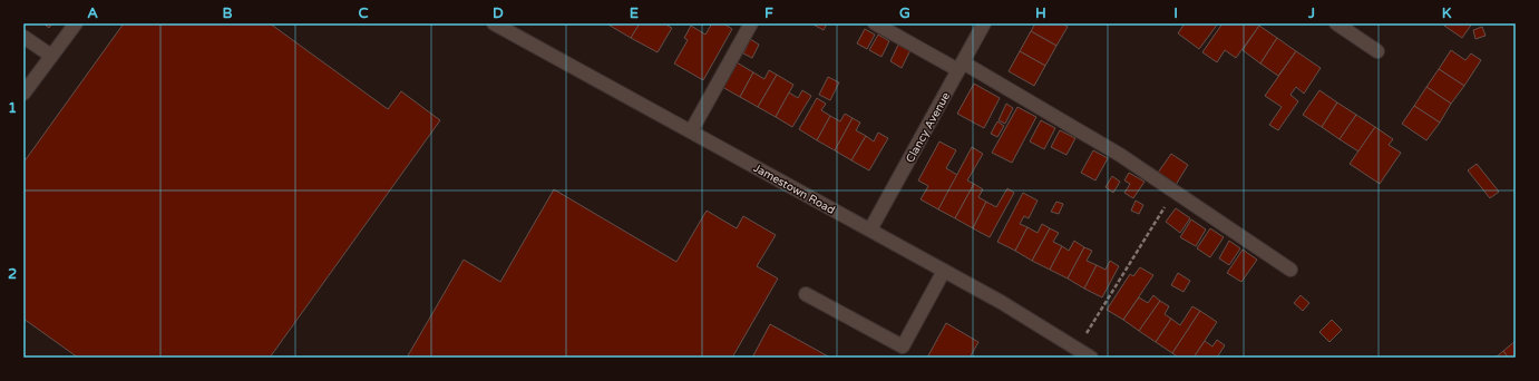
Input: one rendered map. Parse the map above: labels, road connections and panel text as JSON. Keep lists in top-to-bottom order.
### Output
{
  "streets": {
    "street": ["Clancy Avenue", "Jamestown Road"]
  },
  "crossings": [
    ["Clancy Avenue", "Jamestown Road"]
  ],
  "grid": {
    "columns": [
      "A",
      "B",
      "C",
      "D",
      "E",
      "F",
      "G",
      "H",
      "I",
      "J",
      "K"
    ],
    "rows": ["1", "2"]
  }
}
